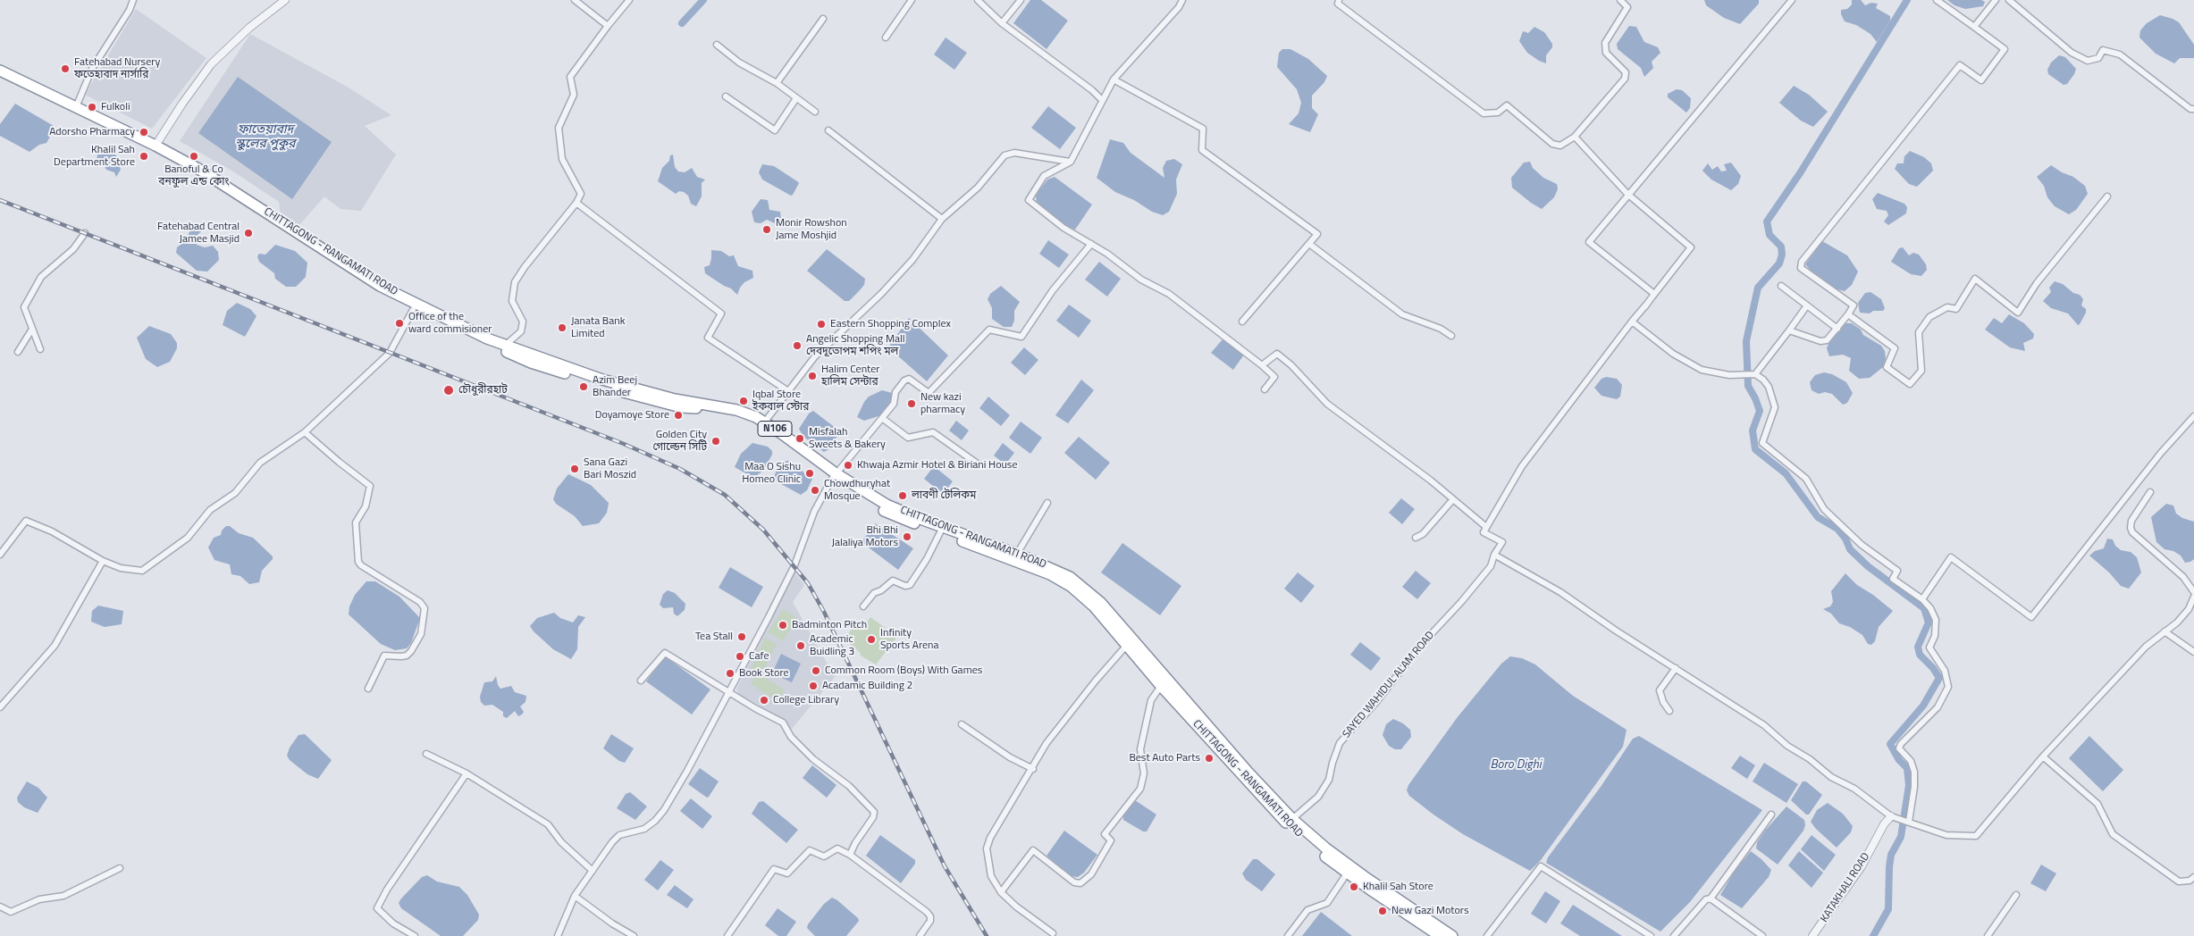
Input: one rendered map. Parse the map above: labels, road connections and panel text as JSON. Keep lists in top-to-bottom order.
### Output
{
  "streets": {
    "highway": ["CHITTAGONG - RANGAMATI ROAD", "N106"],
    "street": ["SAYED WAHIDUL ALAM ROAD", "KATAKHALI ROAD"]
  },
  "crossings": [
    ["CHITTAGONG - RANGAMATI ROAD", "SAYED WAHIDUL ALAM ROAD"]
  ],
  "water": ["ফাতেয়াবাদ স্কুলের পুকুর", "Boro Dighi"],
  "places": [
    "Fatehabad Nursery ফতেহাবাদ নার্সারি",
    "Fulkoli",
    "Adorsho Pharmacy",
    "Khalil Sah Department Store",
    "Banoful & Co বনফুল এন্ড কোং",
    "Monir Rowshon Jame Moshjid",
    "Fatehabad Central Jamee Masjid",
    "Office of the ward commisioner",
    "Eastern Shopping Complex",
    "Janata Bank Limited",
    "Angelic Shopping Mall দেবদূতোপম শপিং মল",
    "Halim Center হালিম সেন্টার",
    "Azim Beej Bhander",
    "চৌধুরীরহাট",
    "Iqbal Store ইকবাল স্টোর",
    "New kazi pharmacy",
    "Doyamoye Store",
    "Misfalah Sweets & Bakery",
    "Golden City গোল্ডেন সিটি",
    "Khwaja Azmir Hotel & Biriani House",
    "Sana Gazi Bari Moszid",
    "Maa O Sishu Homeo Clinic",
    "Chowdhuryhat Mosque",
    "লাবণী টেলিকম",
    "Bhi Bhi Jalaliya Motors",
    "Badminton Pitch",
    "Tea Stall",
    "Infinity Sports Arena",
    "Academic Buidling 3",
    "Cafe",
    "Common Room (Boys) With Games",
    "Book Store",
    "Acadamic Building 2",
    "College Library",
    "Best Auto Parts",
    "Khalil Sah Store",
    "New Gazi Motors"
  ]
}
